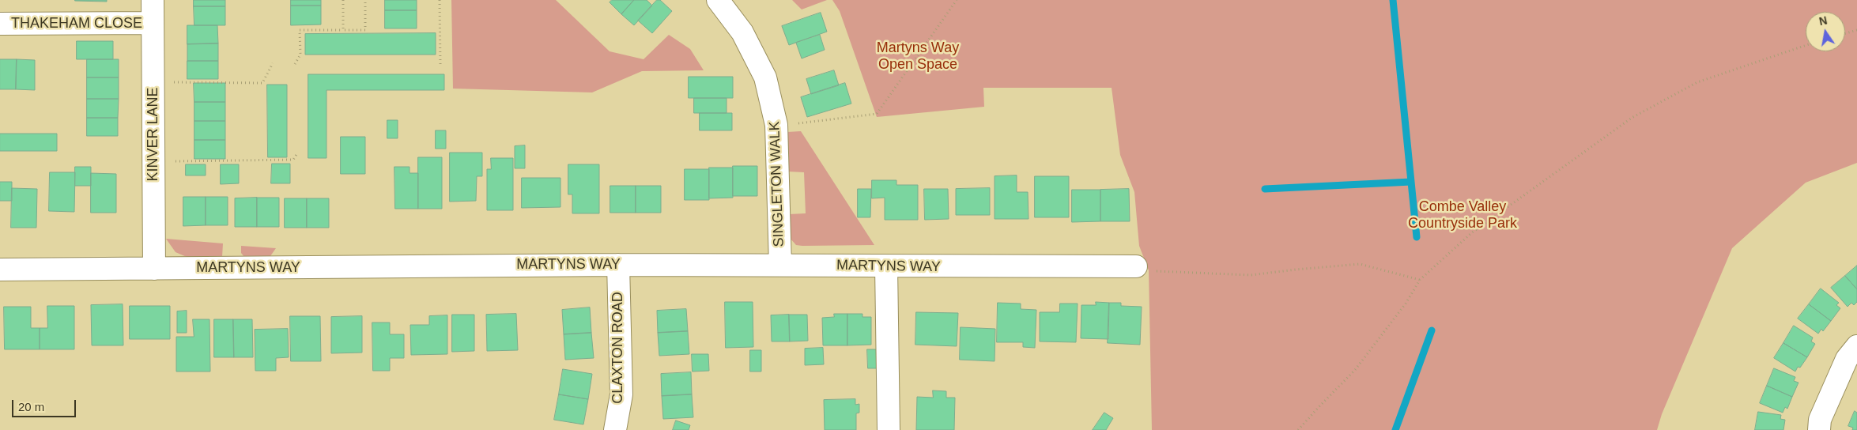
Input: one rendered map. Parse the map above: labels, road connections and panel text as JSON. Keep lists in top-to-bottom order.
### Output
{
  "streets": {
    "street": [
      "THAKEHAM CLOSE",
      "KINVER LANE",
      "SINGLETON WALK",
      "MARTYNS WAY",
      "CLAXTON ROAD"
    ]
  },
  "crossings": [
    ["THAKEHAM CLOSE", "KINVER LANE"],
    ["KINVER LANE", "MARTYNS WAY"],
    ["SINGLETON WALK", "MARTYNS WAY"],
    ["MARTYNS WAY", "CLAXTON ROAD"]
  ],
  "parks": ["Martyns Way Open Space", "Combe Valley Countryside Park"],
  "scale_bar": "20 m",
  "north": "top"
}
